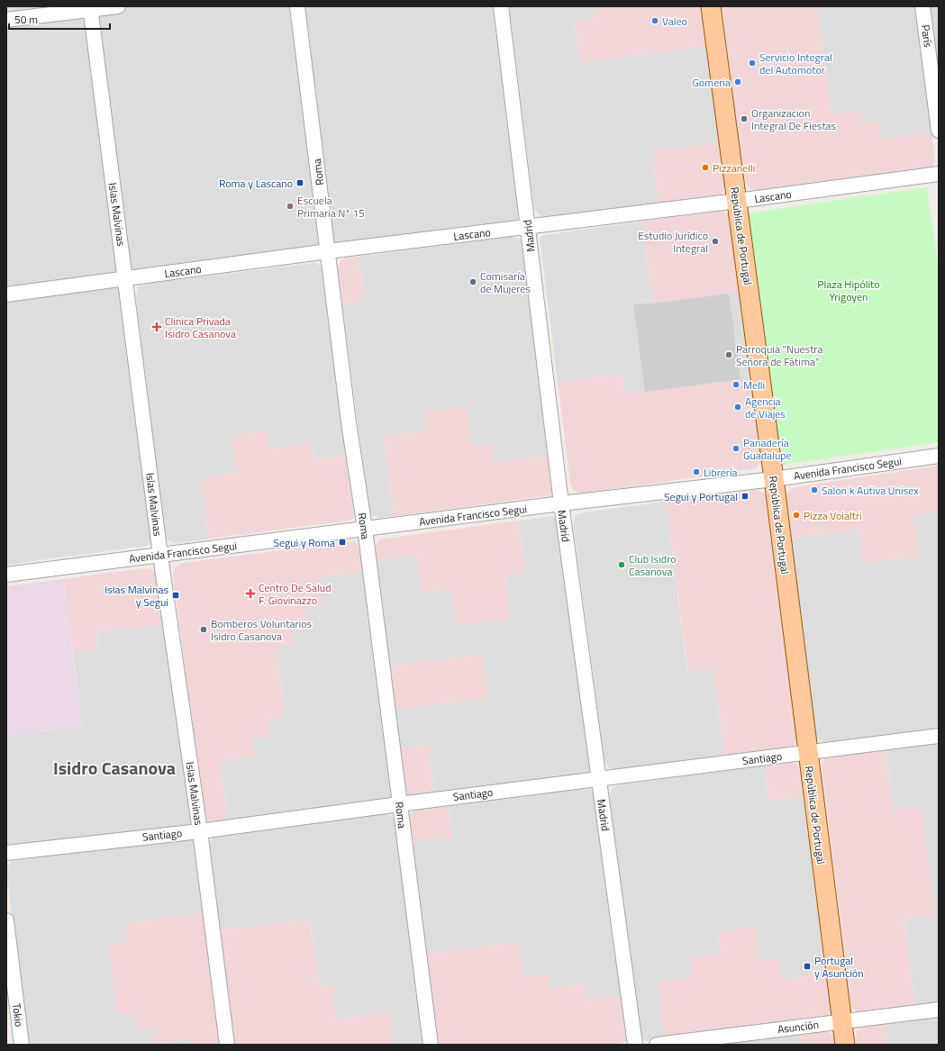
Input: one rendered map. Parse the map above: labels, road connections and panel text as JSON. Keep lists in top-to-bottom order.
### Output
{
  "streets": {
    "main road": ["República de Portugal"],
    "street": [
      "París",
      "Roma",
      "Lascano",
      "Islas Malvinas",
      "Madrid",
      "Avenida Francisco Segui",
      "Santiago",
      "Tokio",
      "Asunción"
    ]
  },
  "crossings": [
    ["Roma", "Lascano"],
    ["Roma", "Avenida Francisco Segui"],
    ["Roma", "Santiago"],
    ["Lascano", "Islas Malvinas"],
    ["Lascano", "Madrid"],
    ["Lascano", "República de Portugal"],
    ["Islas Malvinas", "Avenida Francisco Segui"],
    ["Islas Malvinas", "Santiago"],
    ["Madrid", "Avenida Francisco Segui"],
    ["Madrid", "Santiago"],
    ["República de Portugal", "Avenida Francisco Segui"],
    ["República de Portugal", "Santiago"],
    ["República de Portugal", "Asunción"]
  ],
  "districts": ["Isidro Casanova"],
  "parks": ["Plaza Hipólito Yrigoyen"],
  "places": {
    "other": [
      "Valeo",
      "Servicio Integral del Automotor",
      "Gomeria",
      "Organizacion Integral De Fiestas",
      "Pizzanelli",
      "Escuela Primaria N* 15",
      "Estudio Jurídico Integral",
      "Comisaría de Mujeres",
      "Parroquia \"Nuestra Señora de Fátima\"",
      "Melli",
      "Agencia de Viajes",
      "Panadería Guadalupe",
      "Librería",
      "Salon k Autiva Unisex",
      "Pizza Voialtri",
      "Club Isidro Casanova",
      "Bomberos Voluntarios Isidro Casanova"
    ],
    "transit": [
      "Roma y Lascano",
      "Segui y Portugal",
      "Segui y Roma",
      "Islas Malvinas y Segui",
      "Portugal y Asunción"
    ],
    "health": ["Clinica Privada Isidro Casanova", "Centro De Salud F. Giovinazzo"]
  },
  "scale_bar": "50 m"
}
